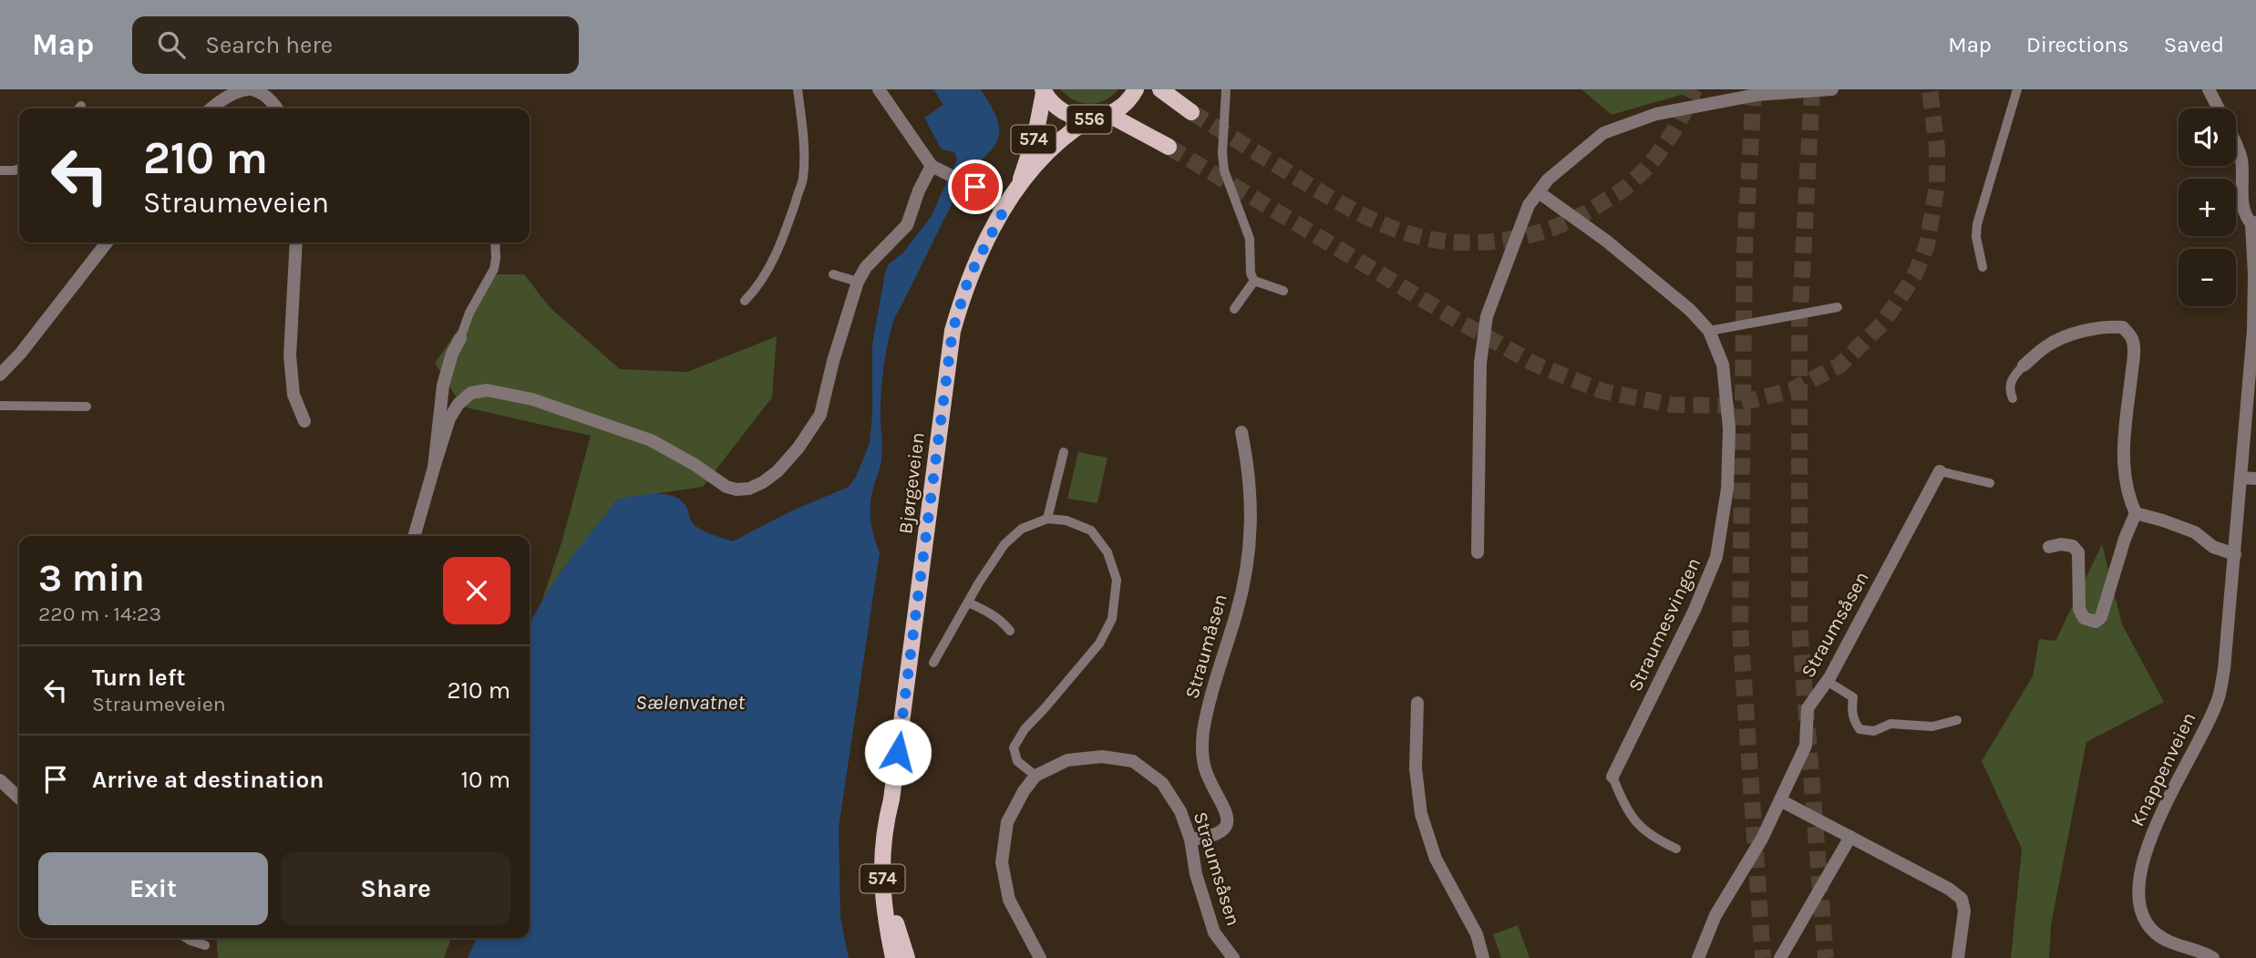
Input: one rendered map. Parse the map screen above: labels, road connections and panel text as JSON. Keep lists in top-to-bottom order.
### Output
{
  "streets": {
    "main road": ["556", "574", "Bjørgeveien"],
    "street": [
      "Straumesvingen",
      "Straumsåsen",
      "Straumåsen",
      "Knappenveien"
    ]
  },
  "crossings": [
    ["556", "574"],
    ["574", "Bjørgeveien"],
    ["Straumsåsen", "Straumåsen"]
  ],
  "water": ["Sælenvatnet"],
  "page": {
    "header": "Map",
    "search": "Search here",
    "nav": ["Map", "Directions", "Saved"],
    "map_buttons": ["+", "−"],
    "turn": ["210 m", "Straumeveien"],
    "heading": ["3 min", "220 m · 14:23"],
    "list": [
      {
        "name": "Turn left",
        "note": "Straumeveien",
        "value": "210 m"
      },
      {
        "name": "Arrive at destination",
        "value": "10 m"
      }
    ],
    "buttons": ["Exit", "Share"]
  }
}
